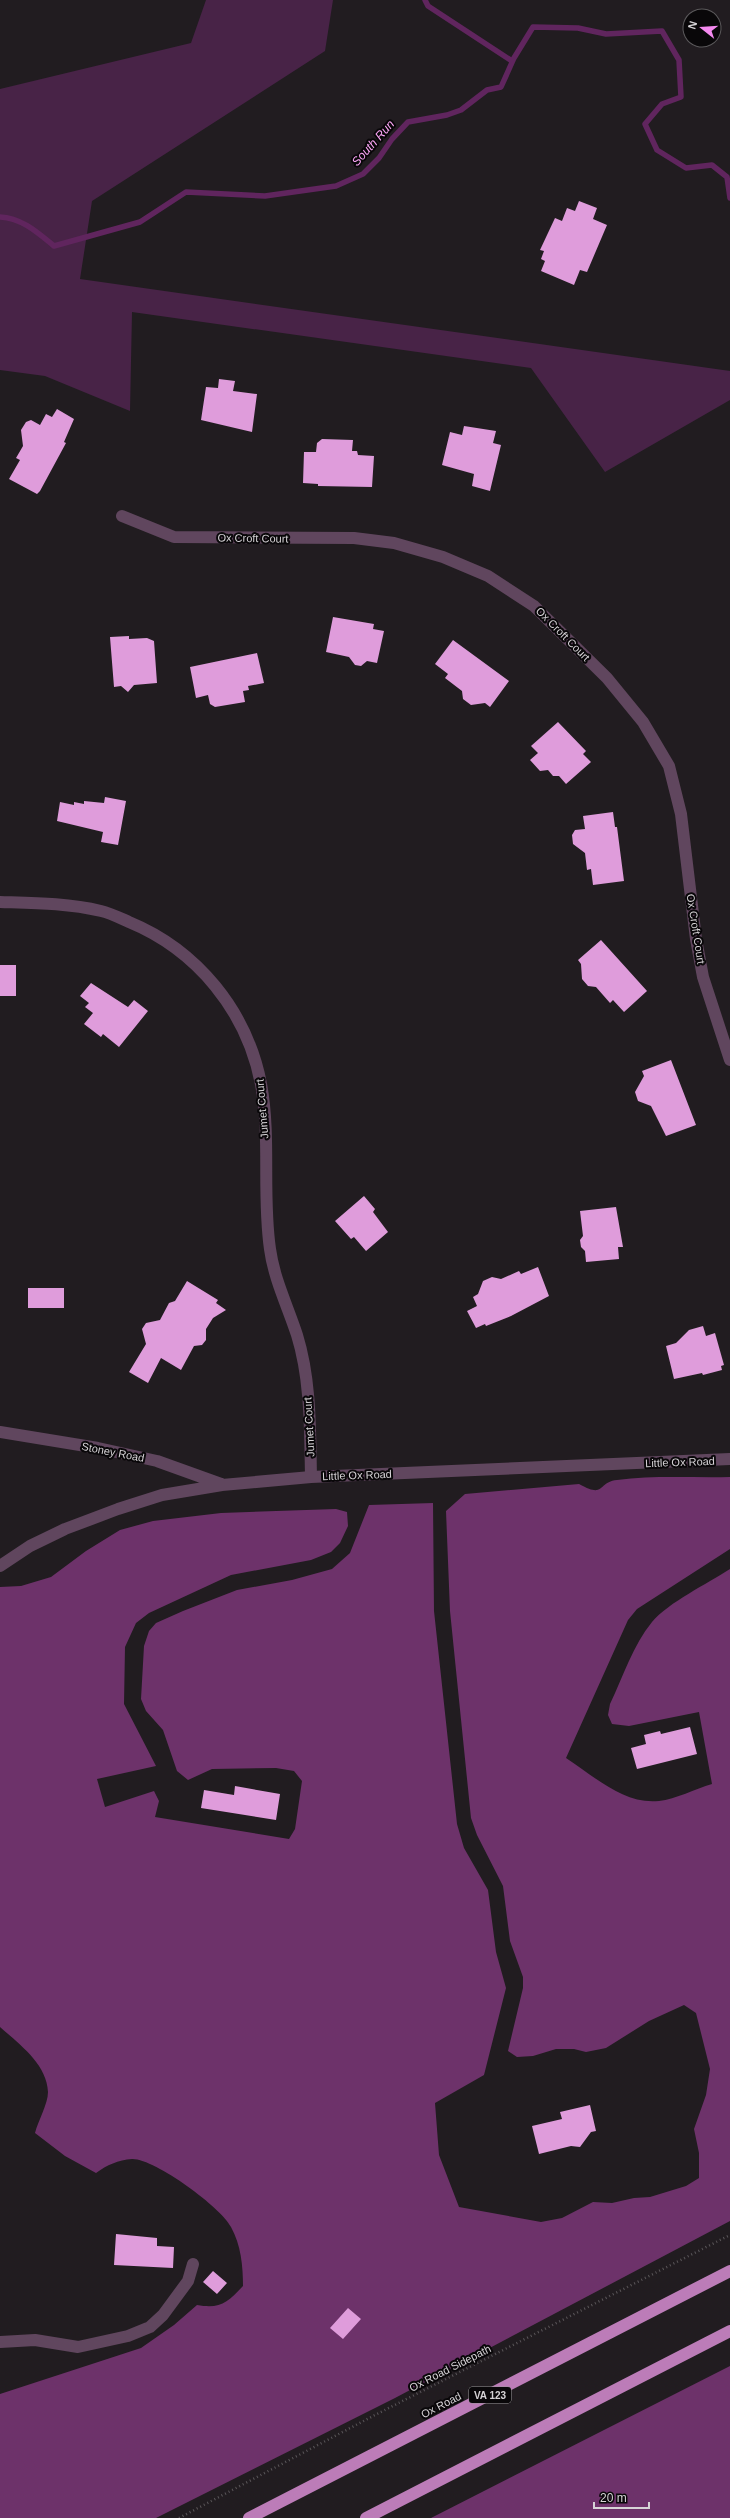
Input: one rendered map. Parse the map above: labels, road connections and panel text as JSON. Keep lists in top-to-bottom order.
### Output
{
  "streets": {
    "highway": ["VA 123", "Ox Road"],
    "street": [
      "Ox Croft Court",
      "Jumet Court",
      "Stoney Road",
      "Little Ox Road"
    ],
    "path": ["Ox Road Sidepath"]
  },
  "crossings": [
    ["Jumet Court", "Little Ox Road"],
    ["Stoney Road", "Little Ox Road"]
  ],
  "water": ["South Run"],
  "scale_bar": "20 m",
  "north": "left"
}
